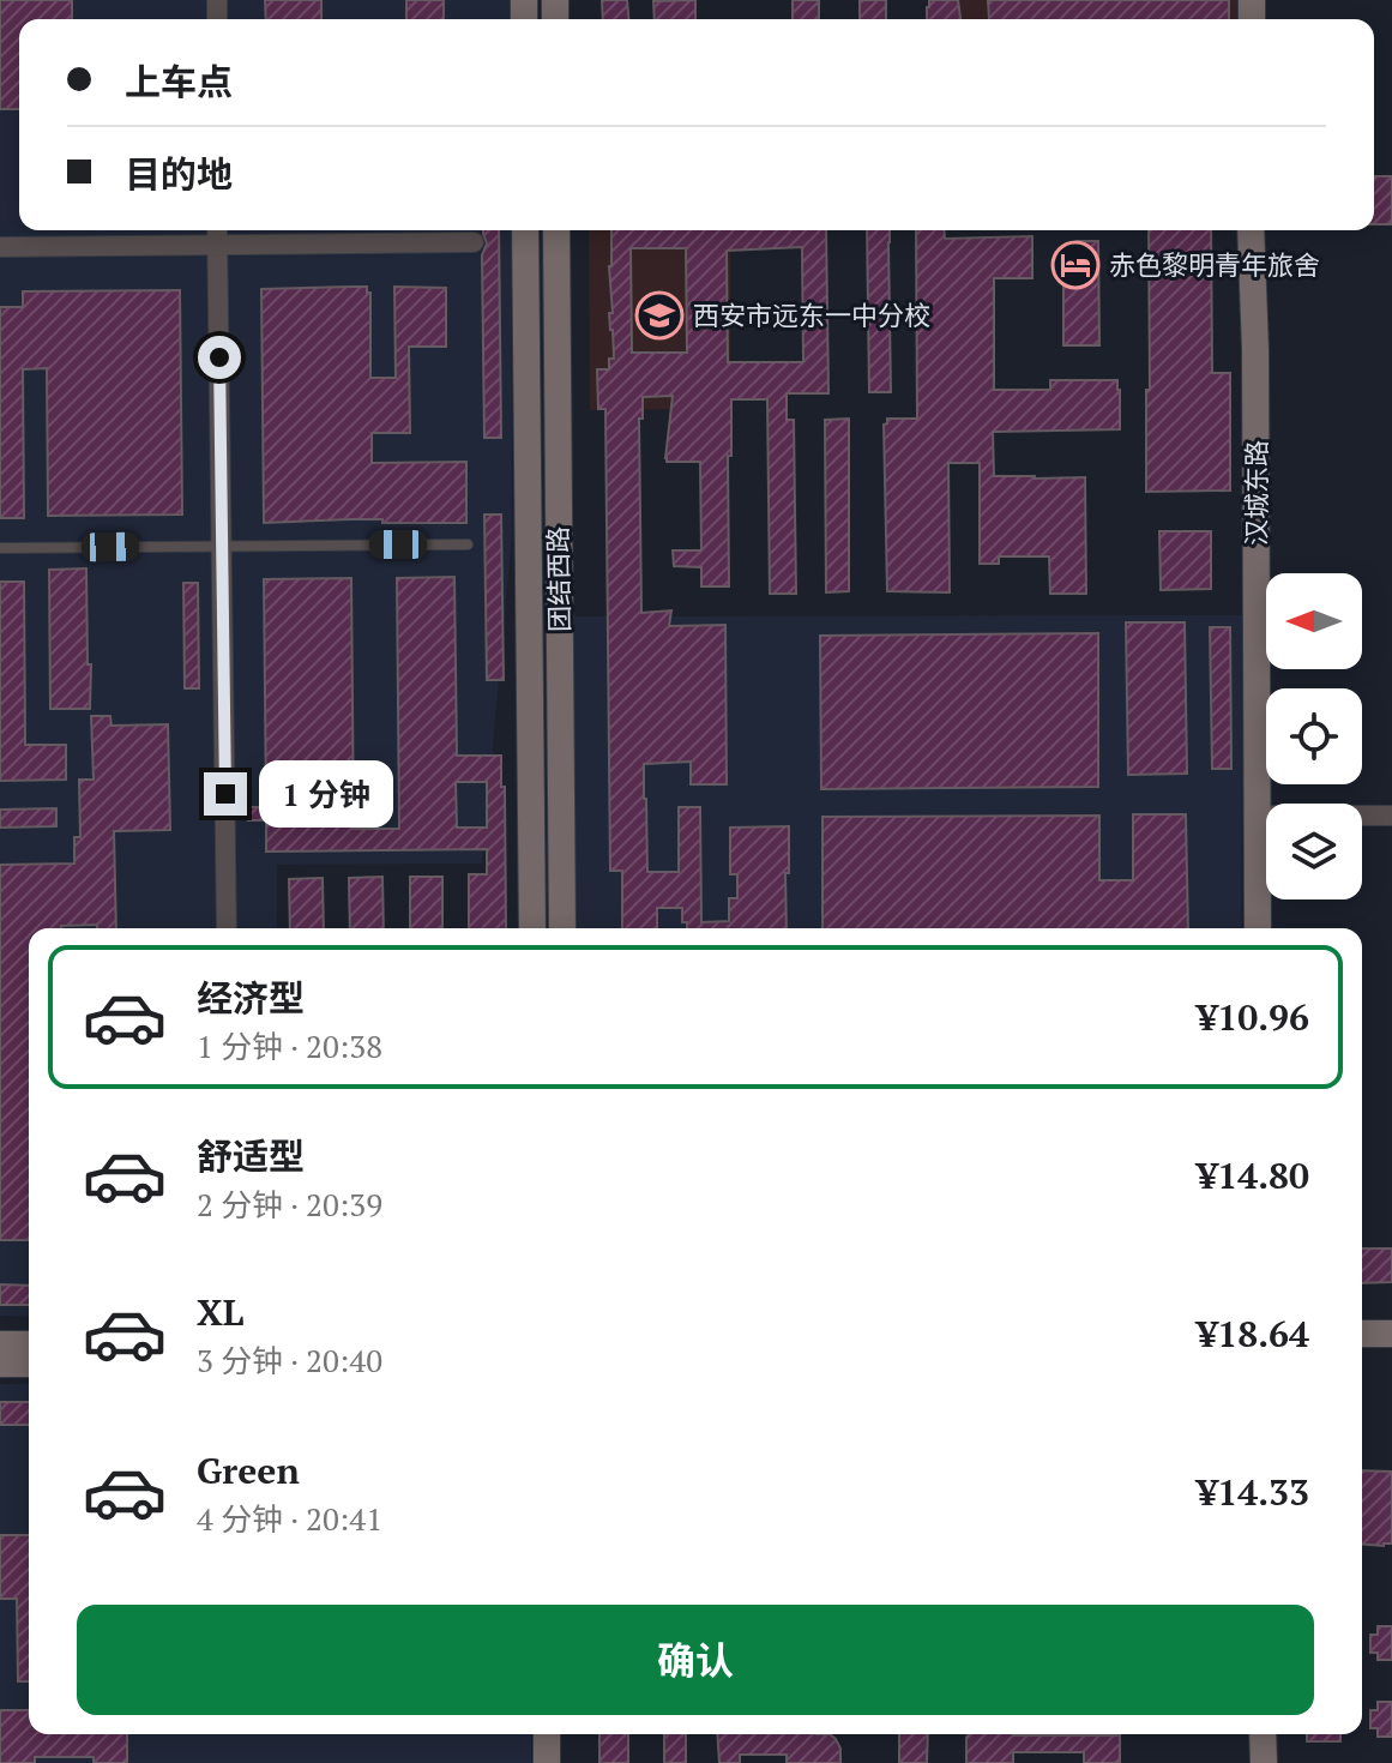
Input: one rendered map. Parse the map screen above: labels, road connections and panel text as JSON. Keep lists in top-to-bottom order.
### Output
{
  "streets": {
    "street": ["汉城东路", "团结西路"]
  },
  "places": {
    "hotel": ["赤色黎明青年旅舍"],
    "school or university": ["西安市远东一中分校"]
  },
  "north": "left",
  "page": {
    "banner": ["上车点", "目的地"],
    "bubble": "1 分钟",
    "list": [
      {
        "name": "经济型",
        "note": "1 分钟 · 20:38",
        "value": "¥10.96"
      },
      {
        "name": "舒适型",
        "note": "2 分钟 · 20:39",
        "value": "¥14.80"
      },
      {
        "name": "XL",
        "note": "3 分钟 · 20:40",
        "value": "¥18.64"
      },
      {
        "name": "Green",
        "note": "4 分钟 · 20:41",
        "value": "¥14.33"
      }
    ],
    "buttons": "确认"
  }
}
